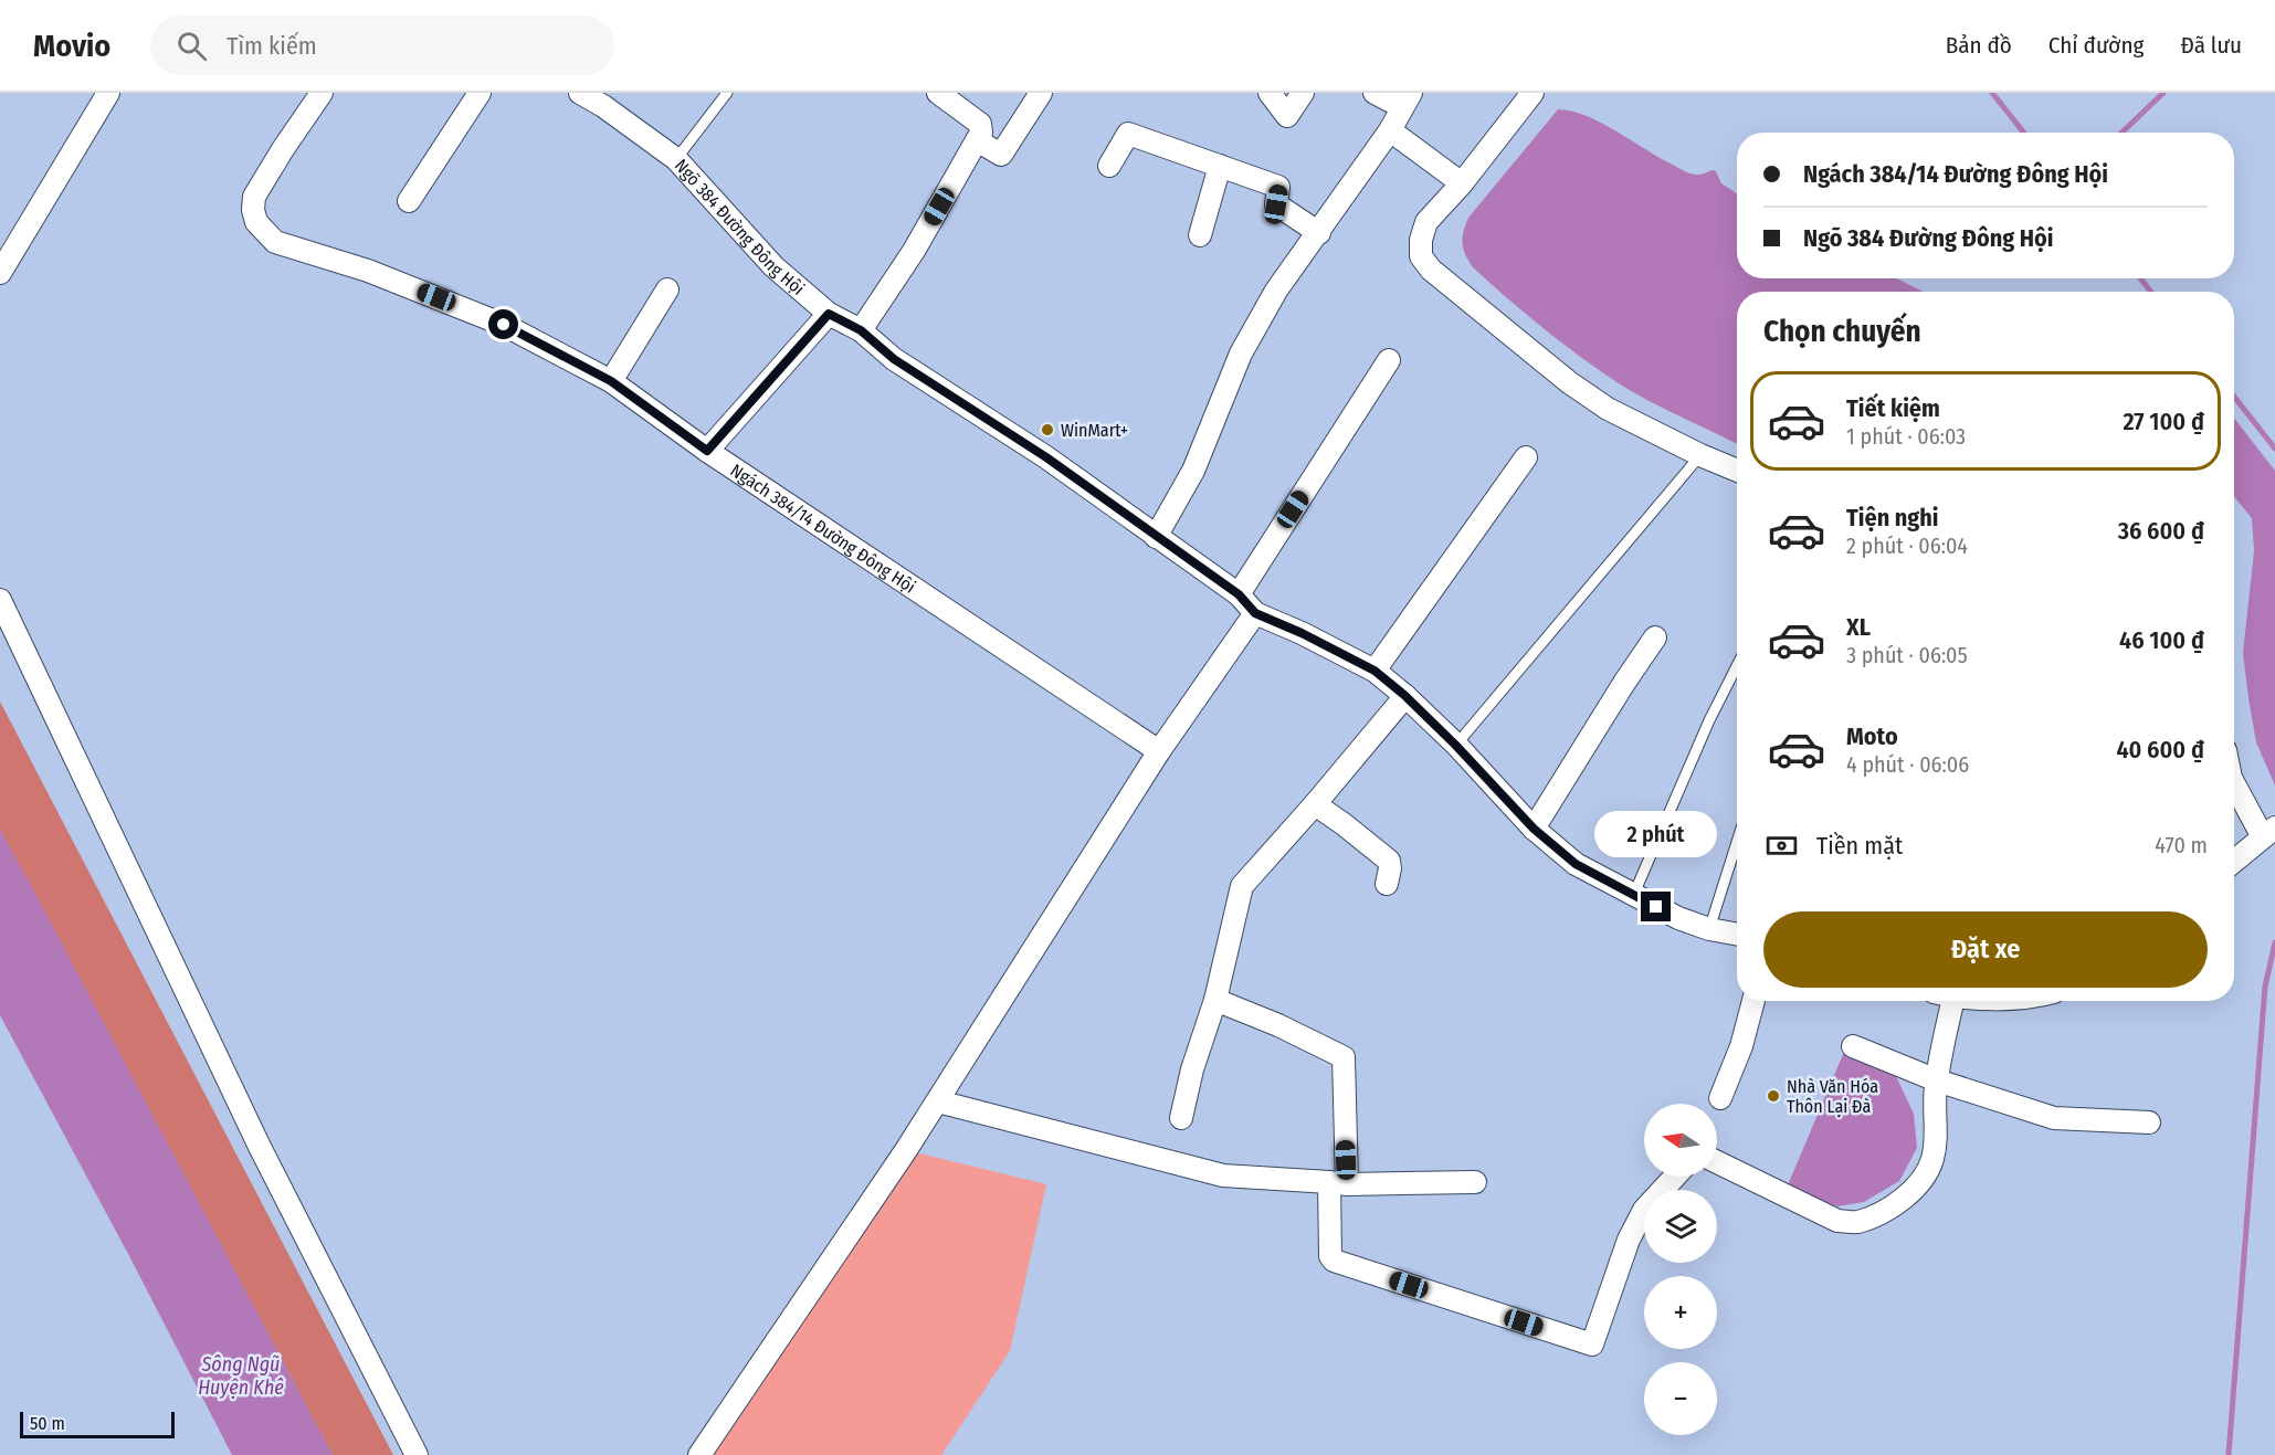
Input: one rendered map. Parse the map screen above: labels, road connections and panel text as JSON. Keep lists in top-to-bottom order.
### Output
{
  "streets": {
    "street": ["Ngõ 384 Đường Đông Hội", "Ngách 384/14 Đường Đông Hội"]
  },
  "water": ["Sông Ngũ Huyện Khê"],
  "places": ["WinMart+", "Nhà Văn Hóa Thôn Lại Đà"],
  "scale_bar": "50 m",
  "north": "left",
  "page": {
    "header": "Movio",
    "search": "Tìm kiếm",
    "nav": ["Bản đồ", "Chỉ đường", "Đã lưu"],
    "banner": ["Ngách 384/14 Đường Đông Hội", "Ngõ 384 Đường Đông Hội"],
    "heading": "Chọn chuyến",
    "list": [
      {
        "name": "Tiết kiệm",
        "note": "1 phút · 06:03",
        "value": "27 100 ₫"
      },
      {
        "name": "Tiện nghi",
        "note": "2 phút · 06:04",
        "value": "36 600 ₫"
      },
      {
        "name": "XL",
        "note": "3 phút · 06:05",
        "value": "46 100 ₫"
      },
      {
        "name": "Moto",
        "note": "4 phút · 06:06",
        "value": "40 600 ₫"
      }
    ],
    "pay": ["Tiền mặt", "470 m"],
    "bubble": "2 phút",
    "buttons": "Đặt xe",
    "map_buttons": ["+", "−"],
    "scale": "50 m"
  }
}
